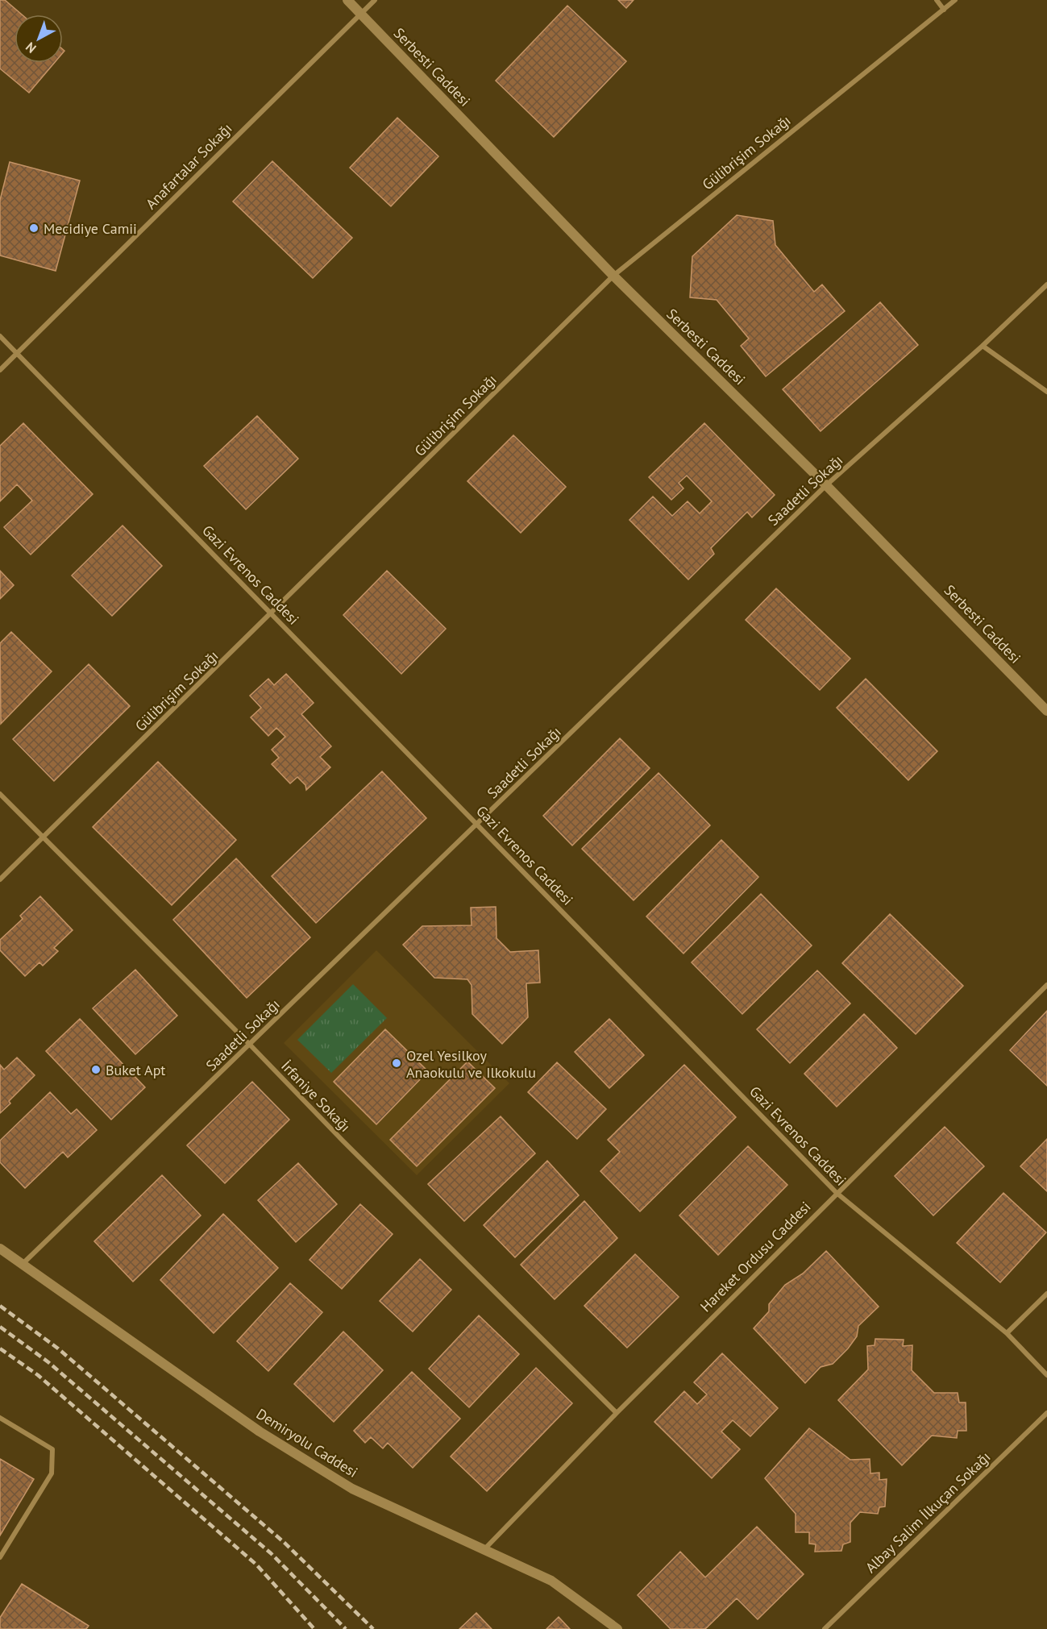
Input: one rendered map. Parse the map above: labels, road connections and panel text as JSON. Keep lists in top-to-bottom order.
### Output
{
  "streets": {
    "main road": ["Serbesti Caddesi", "Demiryolu Caddesi"],
    "street": [
      "Gülibrişim Sokağı",
      "Anafartalar Sokağı",
      "Saadetli Sokağı",
      "Gazi Evrenos Caddesi",
      "İrfaniye Sokağı",
      "Hareket Ordusu Caddesi",
      "Albay Salim İlkuçan Sokağı"
    ]
  },
  "crossings": [
    ["Serbesti Caddesi", "Gülibrişim Sokağı"],
    ["Serbesti Caddesi", "Anafartalar Sokağı"],
    ["Serbesti Caddesi", "Saadetli Sokağı"],
    ["Gülibrişim Sokağı", "Gazi Evrenos Caddesi"],
    ["Gülibrişim Sokağı", "İrfaniye Sokağı"],
    ["Anafartalar Sokağı", "Gazi Evrenos Caddesi"],
    ["Saadetli Sokağı", "Gazi Evrenos Caddesi"],
    ["Saadetli Sokağı", "İrfaniye Sokağı"],
    ["Saadetli Sokağı", "Demiryolu Caddesi"],
    ["Gazi Evrenos Caddesi", "Hareket Ordusu Caddesi"],
    ["İrfaniye Sokağı", "Hareket Ordusu Caddesi"],
    ["Hareket Ordusu Caddesi", "Demiryolu Caddesi"]
  ],
  "places": ["Mecidiye Camii", "Ozel Yesilkoy Anaokulu ve Ilkokulu", "Buket Apt"],
  "north": "bottom left"
}
